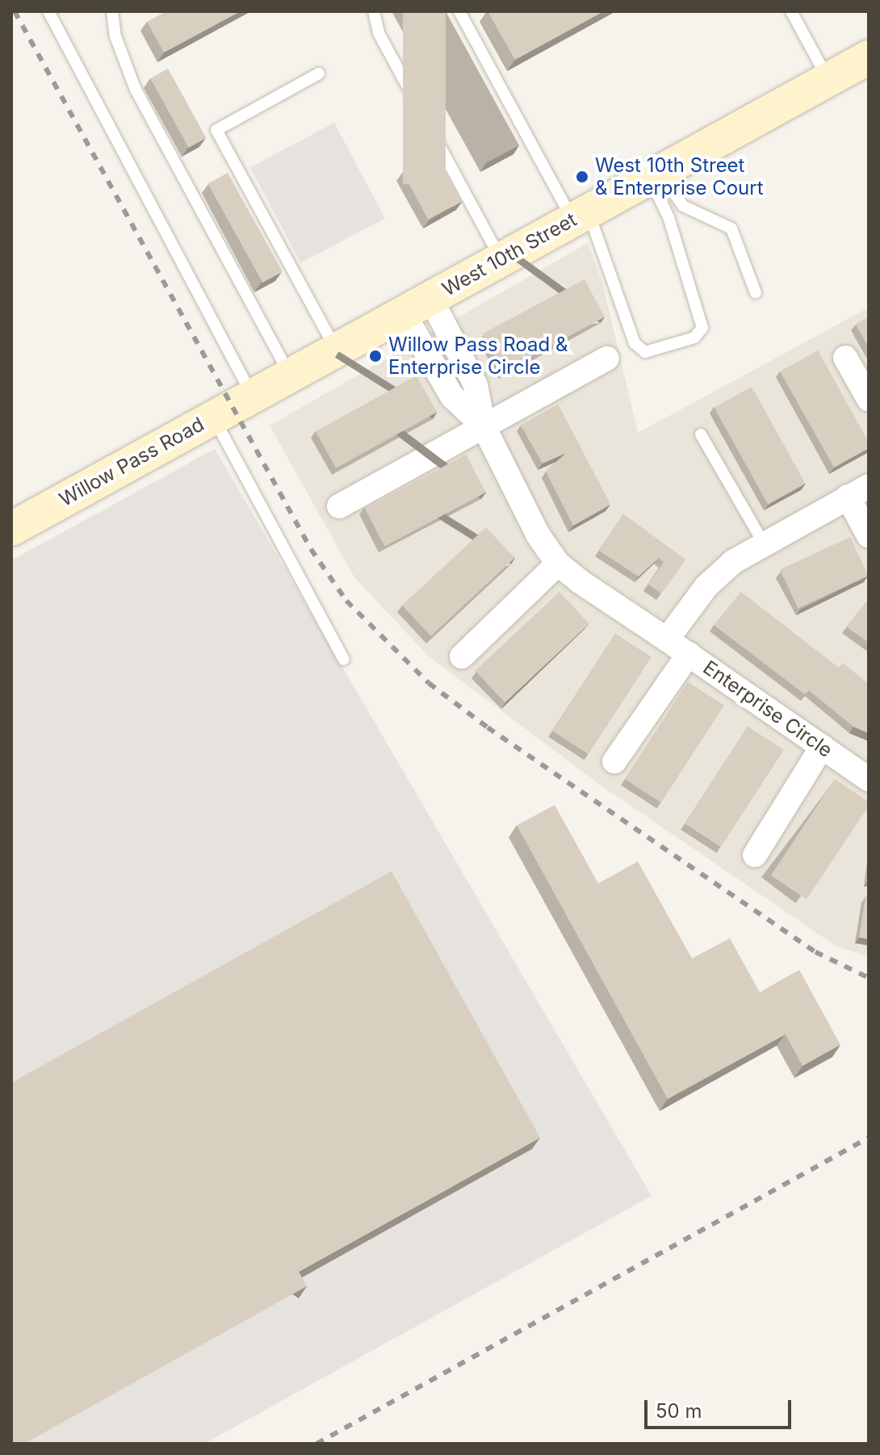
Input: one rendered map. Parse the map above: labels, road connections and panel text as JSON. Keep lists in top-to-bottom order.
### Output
{
  "streets": {
    "main road": ["West 10th Street", "Willow Pass Road"],
    "street": ["Enterprise Circle"]
  },
  "crossings": [
    ["West 10th Street", "Willow Pass Road"],
    ["West 10th Street", "Enterprise Circle"]
  ],
  "places": ["West 10th Street & Enterprise Court", "Willow Pass Road & Enterprise Circle"],
  "scale_bar": "50 m"
}
